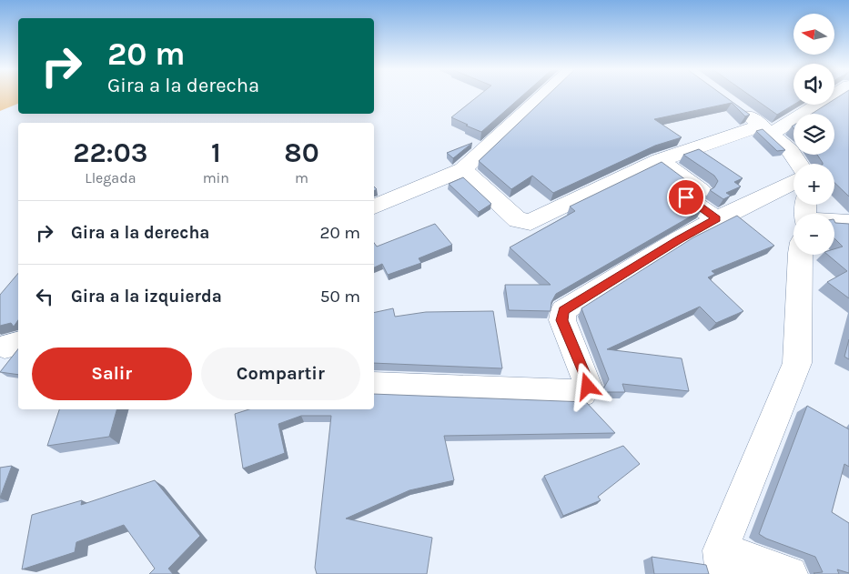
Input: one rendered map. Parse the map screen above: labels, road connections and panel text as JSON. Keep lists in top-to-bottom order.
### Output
{
  "north": "left",
  "page": {
    "map_buttons": ["+", "−"],
    "turn": ["20 m", "Gira a la derecha"],
    "eta": [
      "22:03",
      "Llegada",
      "1",
      "min",
      "80",
      "m"
    ],
    "list": [
      {
        "name": "Gira a la derecha",
        "value": "20 m"
      },
      {
        "name": "Gira a la izquierda",
        "value": "50 m"
      }
    ],
    "buttons": ["Salir", "Compartir"]
  }
}
